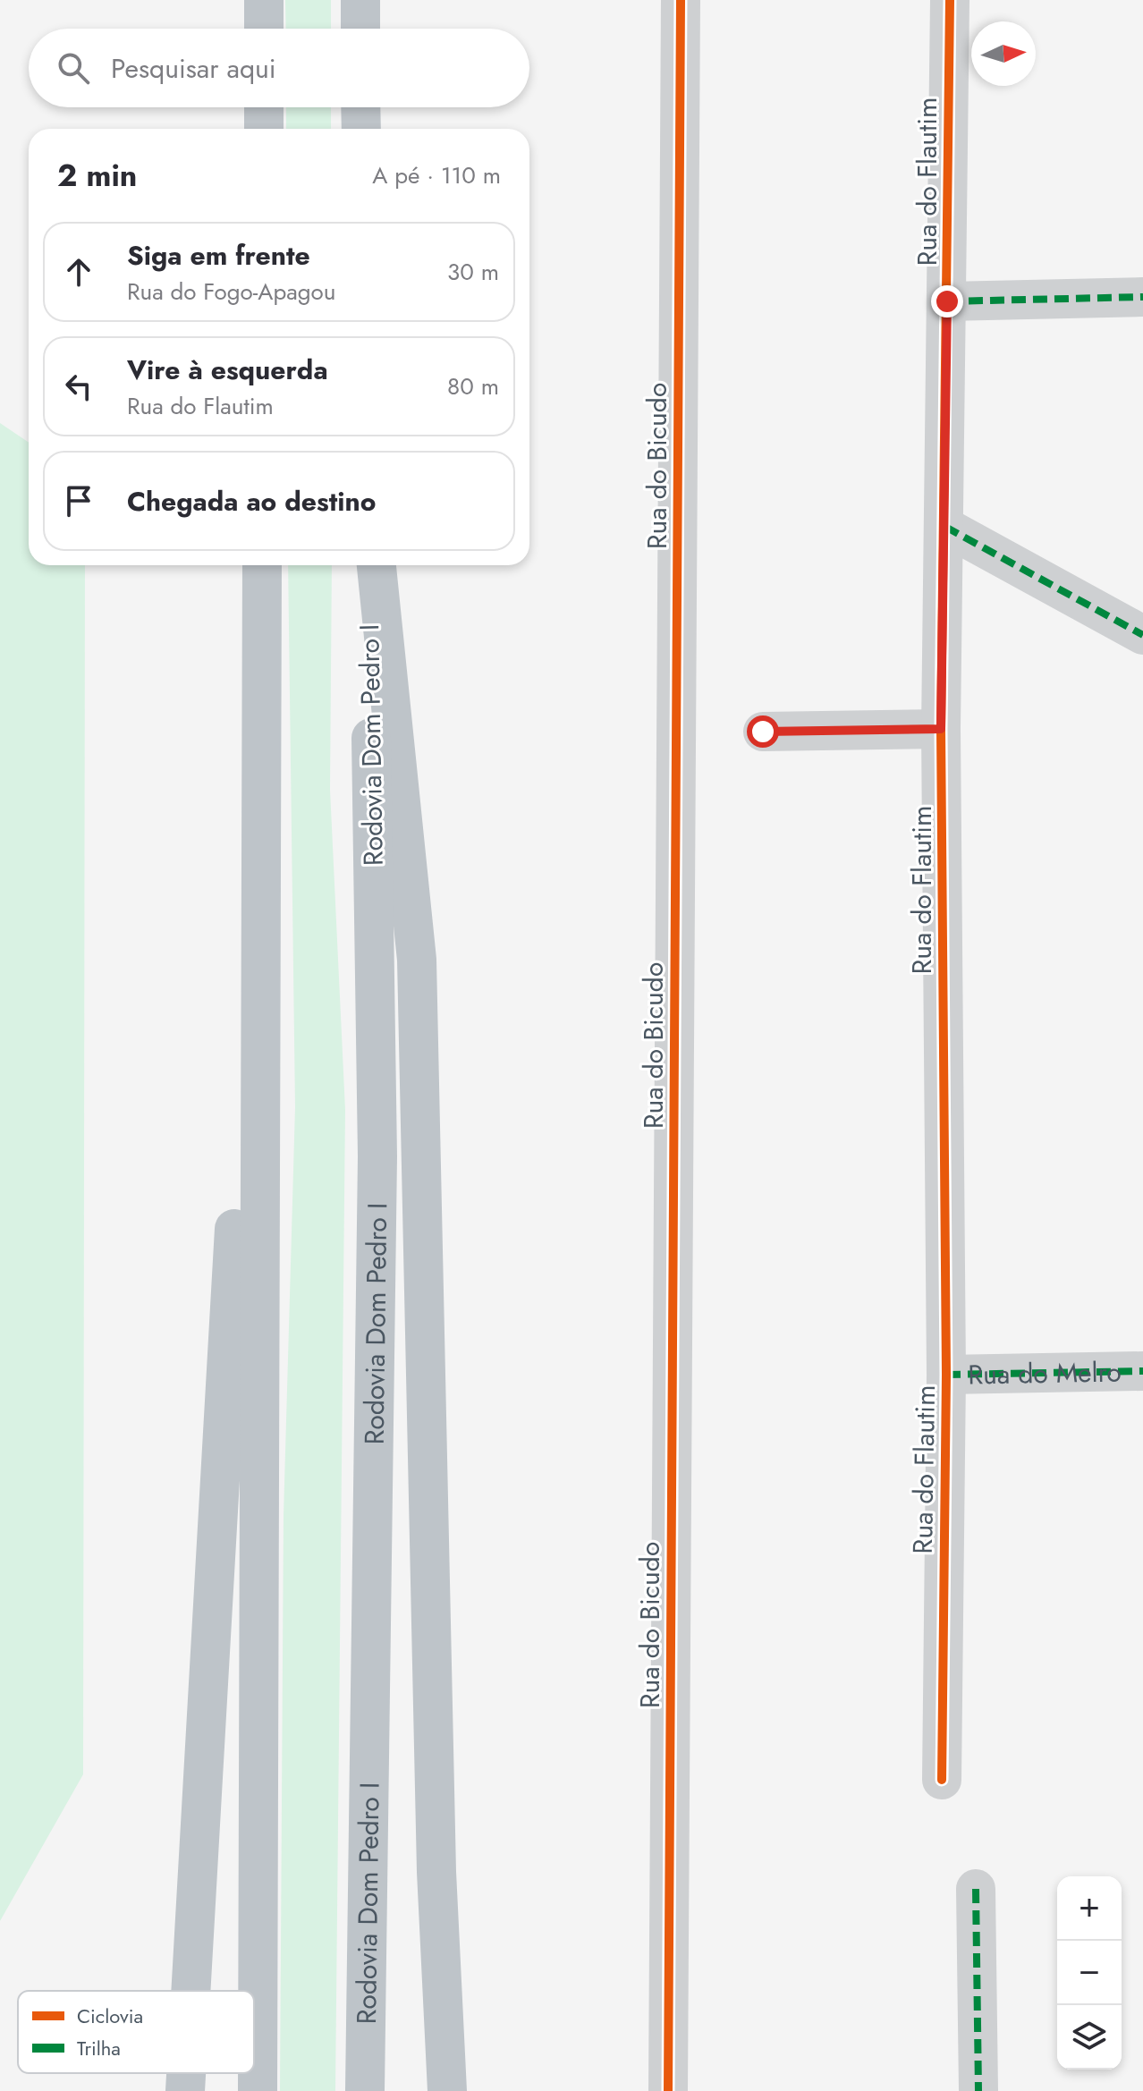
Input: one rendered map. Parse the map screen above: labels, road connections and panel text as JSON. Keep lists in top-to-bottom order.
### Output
{
  "streets": {
    "highway": ["Rodovia Dom Pedro I"],
    "street": ["Rua do Flautim", "Rua do Bicudo", "Rua do Melro"]
  },
  "crossings": [
    ["Rua do Flautim", "Rua do Melro"]
  ],
  "legend": ["Ciclovia", "Trilha"],
  "north": "right",
  "page": {
    "search": "Pesquisar aqui",
    "heading": ["2 min", "A pé · 110 m"],
    "list": [
      ["Siga em frente", "Rua do Fogo-Apagou", "30 m"],
      ["Vire à esquerda", "Rua do Flautim", "80 m"],
      "Chegada ao destino"
    ],
    "map_buttons": ["+", "−"]
  }
}
